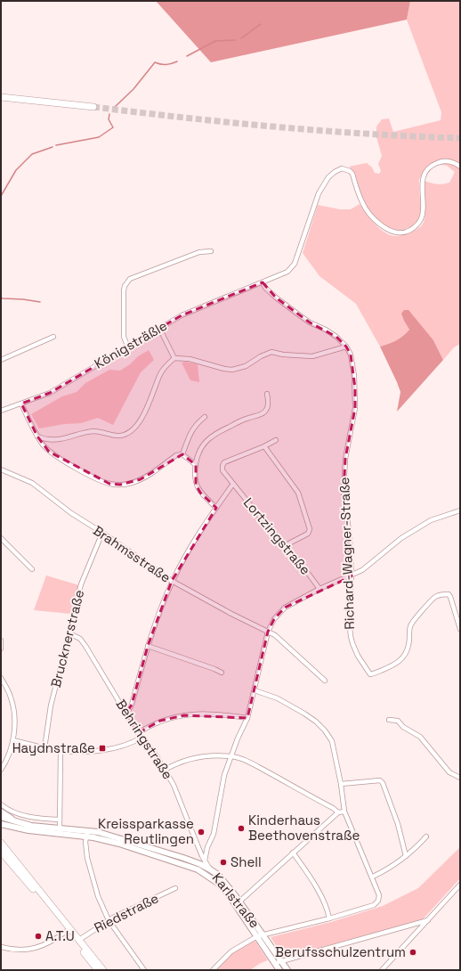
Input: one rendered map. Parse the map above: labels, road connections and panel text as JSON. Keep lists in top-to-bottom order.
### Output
{
  "streets": {
    "main road": ["Karlstraße"],
    "street": [
      "Königsträßle",
      "Lortzingstraße",
      "Richard-Wagner-Straße",
      "Brahmsstraße",
      "Brucknerstraße",
      "Behringstraße",
      "Riedstraße"
    ]
  },
  "crossings": [
    ["Königsträßle", "Richard-Wagner-Straße"],
    ["Brahmsstraße", "Brucknerstraße"],
    ["Brucknerstraße", "Behringstraße"],
    ["Behringstraße", "Karlstraße"]
  ],
  "places": {
    "transit": ["Haydnstraße"],
    "other": [
      "Kinderhaus Beethovenstraße",
      "Kreissparkasse Reutlingen",
      "Shell",
      "A.T.U",
      "Berufsschulzentrum"
    ]
  }
}
